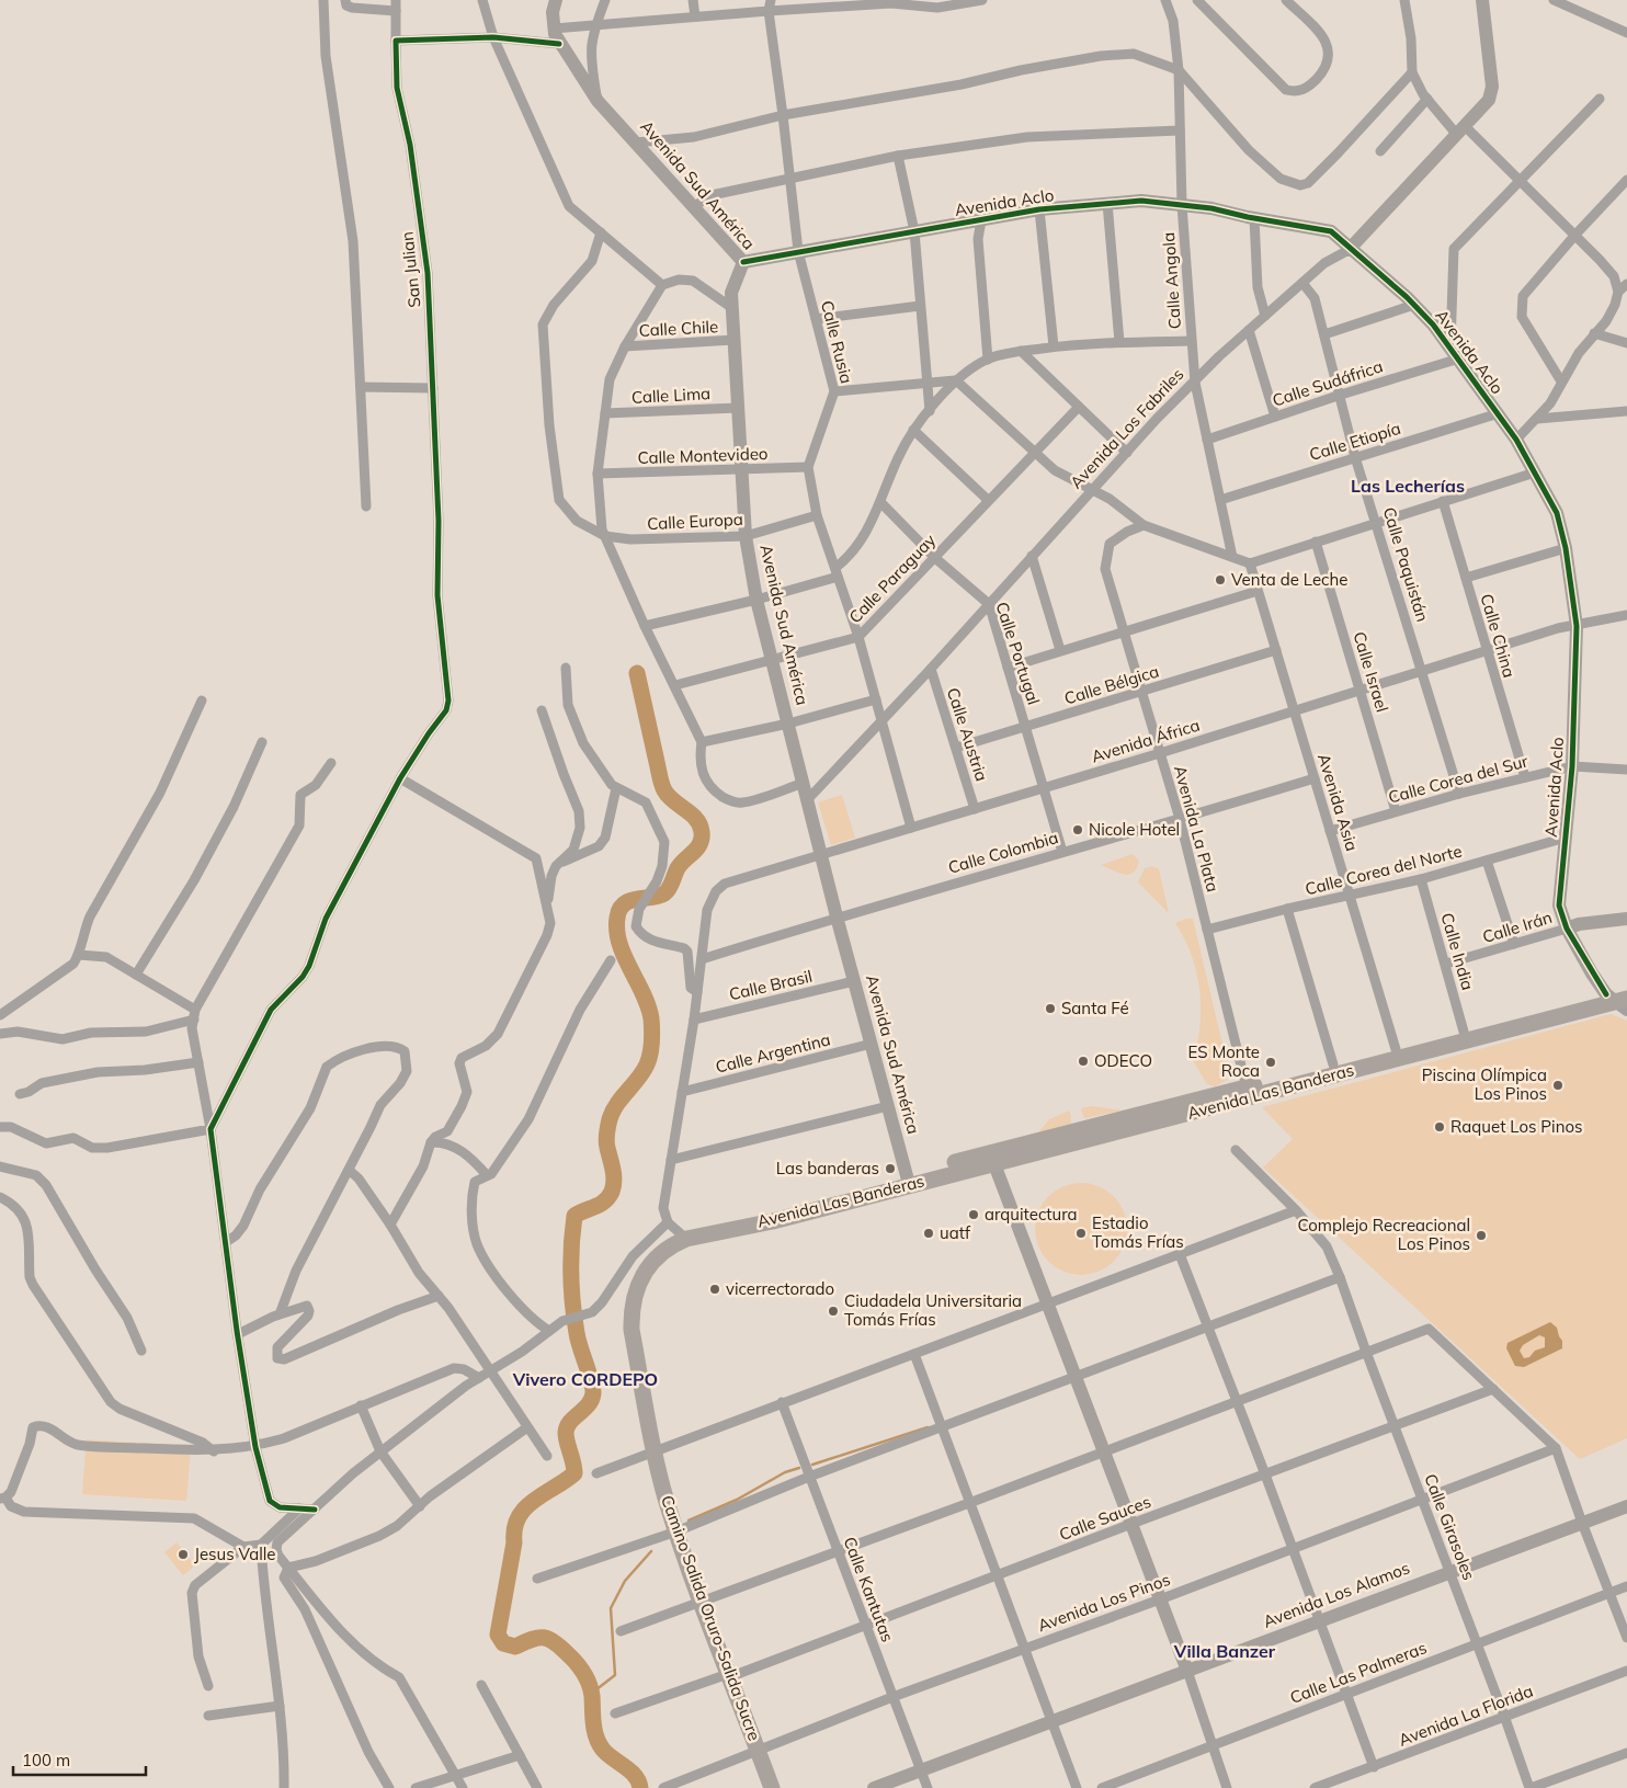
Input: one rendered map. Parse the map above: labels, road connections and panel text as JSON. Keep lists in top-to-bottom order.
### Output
{
  "streets": {
    "main road": ["Avenida Las Banderas", "Camino Salida Oruro-Salida Sucre"],
    "street": [
      "Avenida Sud América",
      "Avenida Aclo",
      "San Julian",
      "Calle Angola",
      "Calle Chile",
      "Calle Rusia",
      "Calle Sudáfrica",
      "Calle Lima",
      "Avenida Los Fabriles",
      "Calle Etiopía",
      "Calle Montevideo",
      "Calle Europa",
      "Calle Paquistán",
      "Calle Paraguay",
      "Calle China",
      "Calle Portugal",
      "Calle Israel",
      "Calle Bélgica",
      "Calle Austria",
      "Avenida África",
      "Calle Corea del Sur",
      "Avenida Asia",
      "Avenida La Plata",
      "Calle Colombia",
      "Calle Corea del Norte",
      "Calle Irán",
      "Calle India",
      "Calle Brasil",
      "Calle Argentina",
      "Calle Sauces",
      "Calle Girasoles",
      "Calle Kantutas",
      "Avenida Los Alamos",
      "Avenida Los Pinos",
      "Calle Las Palmeras",
      "Avenida La Florida"
    ]
  },
  "crossings": [
    ["Avenida Sud América", "Avenida Aclo"],
    ["Avenida Sud América", "Calle Chile"],
    ["Avenida Sud América", "Calle Lima"],
    ["Avenida Sud América", "Avenida Los Fabriles"],
    ["Avenida Sud América", "Calle Montevideo"],
    ["Avenida Sud América", "Calle Europa"],
    ["Avenida Sud América", "Calle Paraguay"],
    ["Avenida Sud América", "Avenida África"],
    ["Avenida Sud América", "Calle Colombia"],
    ["Avenida Sud América", "Calle Brasil"],
    ["Avenida Sud América", "Calle Argentina"],
    ["Avenida Sud América", "Avenida Las Banderas"],
    ["Avenida Aclo", "Calle Angola"],
    ["Avenida Aclo", "Calle Rusia"],
    ["Avenida Aclo", "Calle Sudáfrica"],
    ["Avenida Aclo", "Avenida Los Fabriles"],
    ["Avenida Aclo", "Calle Etiopía"],
    ["Avenida Aclo", "Avenida África"],
    ["Avenida Aclo", "Calle Corea del Sur"],
    ["Avenida Aclo", "Calle Corea del Norte"],
    ["Avenida Aclo", "Calle Irán"],
    ["Avenida Aclo", "Avenida Las Banderas"],
    ["Calle Angola", "Calle Sudáfrica"],
    ["Calle Angola", "Avenida Los Fabriles"],
    ["Calle Angola", "Calle Etiopía"],
    ["Calle Rusia", "Avenida Los Fabriles"],
    ["Calle Rusia", "Calle Montevideo"],
    ["Calle Rusia", "Calle Europa"],
    ["Calle Rusia", "Calle Paraguay"],
    ["Calle Rusia", "Avenida África"],
    ["Calle Sudáfrica", "Calle Paquistán"],
    ["Avenida Los Fabriles", "Calle Paquistán"],
    ["Avenida Los Fabriles", "Calle Portugal"],
    ["Avenida Los Fabriles", "Calle Austria"],
    ["Calle Etiopía", "Calle Paquistán"],
    ["Calle Paquistán", "Avenida África"],
    ["Calle Paquistán", "Calle Corea del Sur"],
    ["Calle Paraguay", "Calle Portugal"],
    ["Calle China", "Avenida África"],
    ["Calle China", "Calle Corea del Sur"],
    ["Calle Portugal", "Calle Bélgica"],
    ["Calle Portugal", "Avenida África"],
    ["Calle Portugal", "Calle Colombia"],
    ["Calle Israel", "Avenida África"],
    ["Calle Israel", "Calle Corea del Sur"],
    ["Calle Bélgica", "Calle Austria"],
    ["Calle Bélgica", "Avenida Asia"],
    ["Calle Bélgica", "Avenida La Plata"],
    ["Calle Austria", "Avenida África"],
    ["Avenida África", "Avenida Asia"],
    ["Avenida África", "Avenida La Plata"],
    ["Avenida África", "Calle Colombia"],
    ["Calle Corea del Sur", "Avenida Asia"],
    ["Avenida Asia", "Calle Colombia"],
    ["Avenida Asia", "Calle Corea del Norte"],
    ["Avenida Asia", "Avenida Las Banderas"],
    ["Avenida La Plata", "Calle Colombia"],
    ["Avenida La Plata", "Calle Corea del Norte"],
    ["Avenida La Plata", "Avenida Las Banderas"],
    ["Calle Corea del Norte", "Calle India"],
    ["Calle Irán", "Calle India"],
    ["Calle India", "Avenida Las Banderas"],
    ["Avenida Las Banderas", "Camino Salida Oruro-Salida Sucre"],
    ["Calle Sauces", "Calle Girasoles"],
    ["Calle Sauces", "Calle Kantutas"],
    ["Calle Sauces", "Camino Salida Oruro-Salida Sucre"],
    ["Calle Girasoles", "Avenida Los Alamos"],
    ["Calle Girasoles", "Avenida Los Pinos"],
    ["Calle Girasoles", "Calle Las Palmeras"],
    ["Calle Girasoles", "Avenida La Florida"],
    ["Calle Kantutas", "Avenida Los Alamos"],
    ["Calle Kantutas", "Avenida Los Pinos"],
    ["Avenida Los Pinos", "Camino Salida Oruro-Salida Sucre"]
  ],
  "districts": ["Las Lecherías", "Vivero CORDEPO", "Villa Banzer"],
  "places": [
    "Venta de Leche",
    "Nicole Hotel",
    "Santa Fé",
    "ODECO",
    "ES Monte Roca",
    "Piscina Olímpica Los Pinos",
    "Raquet Los Pinos",
    "Las banderas",
    "arquitectura",
    "uatf",
    "Estadio Tomás Frías",
    "Complejo Recreacional Los Pinos",
    "vicerrectorado",
    "Ciudadela Universitaria Tomás Frías",
    "Jesus Valle"
  ],
  "scale_bar": "100 m"
}
